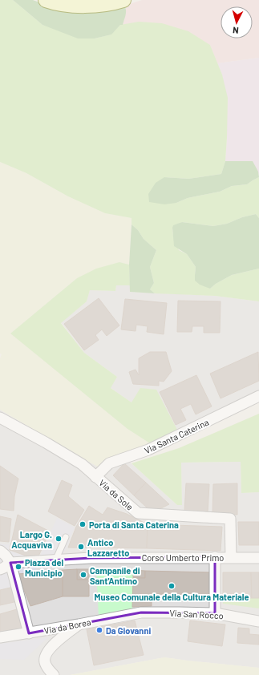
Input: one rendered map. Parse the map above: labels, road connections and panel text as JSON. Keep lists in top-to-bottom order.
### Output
{
  "streets": {
    "street": [
      "Via Santa Caterina",
      "Via da Sole",
      "Corso Umberto Primo",
      "Via San Rocco",
      "Via da Borea"
    ]
  },
  "crossings": [
    ["Via Santa Caterina", "Via da Sole"],
    ["Via da Sole", "Corso Umberto Primo"],
    ["Via San Rocco", "Via da Borea"]
  ],
  "places": [
    "Porta di Santa Caterina",
    "Largo G. Acquaviva",
    "Antico Lazzaretto",
    "Piazza del Municipio",
    "Campanile di Sant'Antimo",
    "Museo Comunale della Cultura Materiale",
    "Da Giovanni"
  ],
  "north": "bottom"
}
